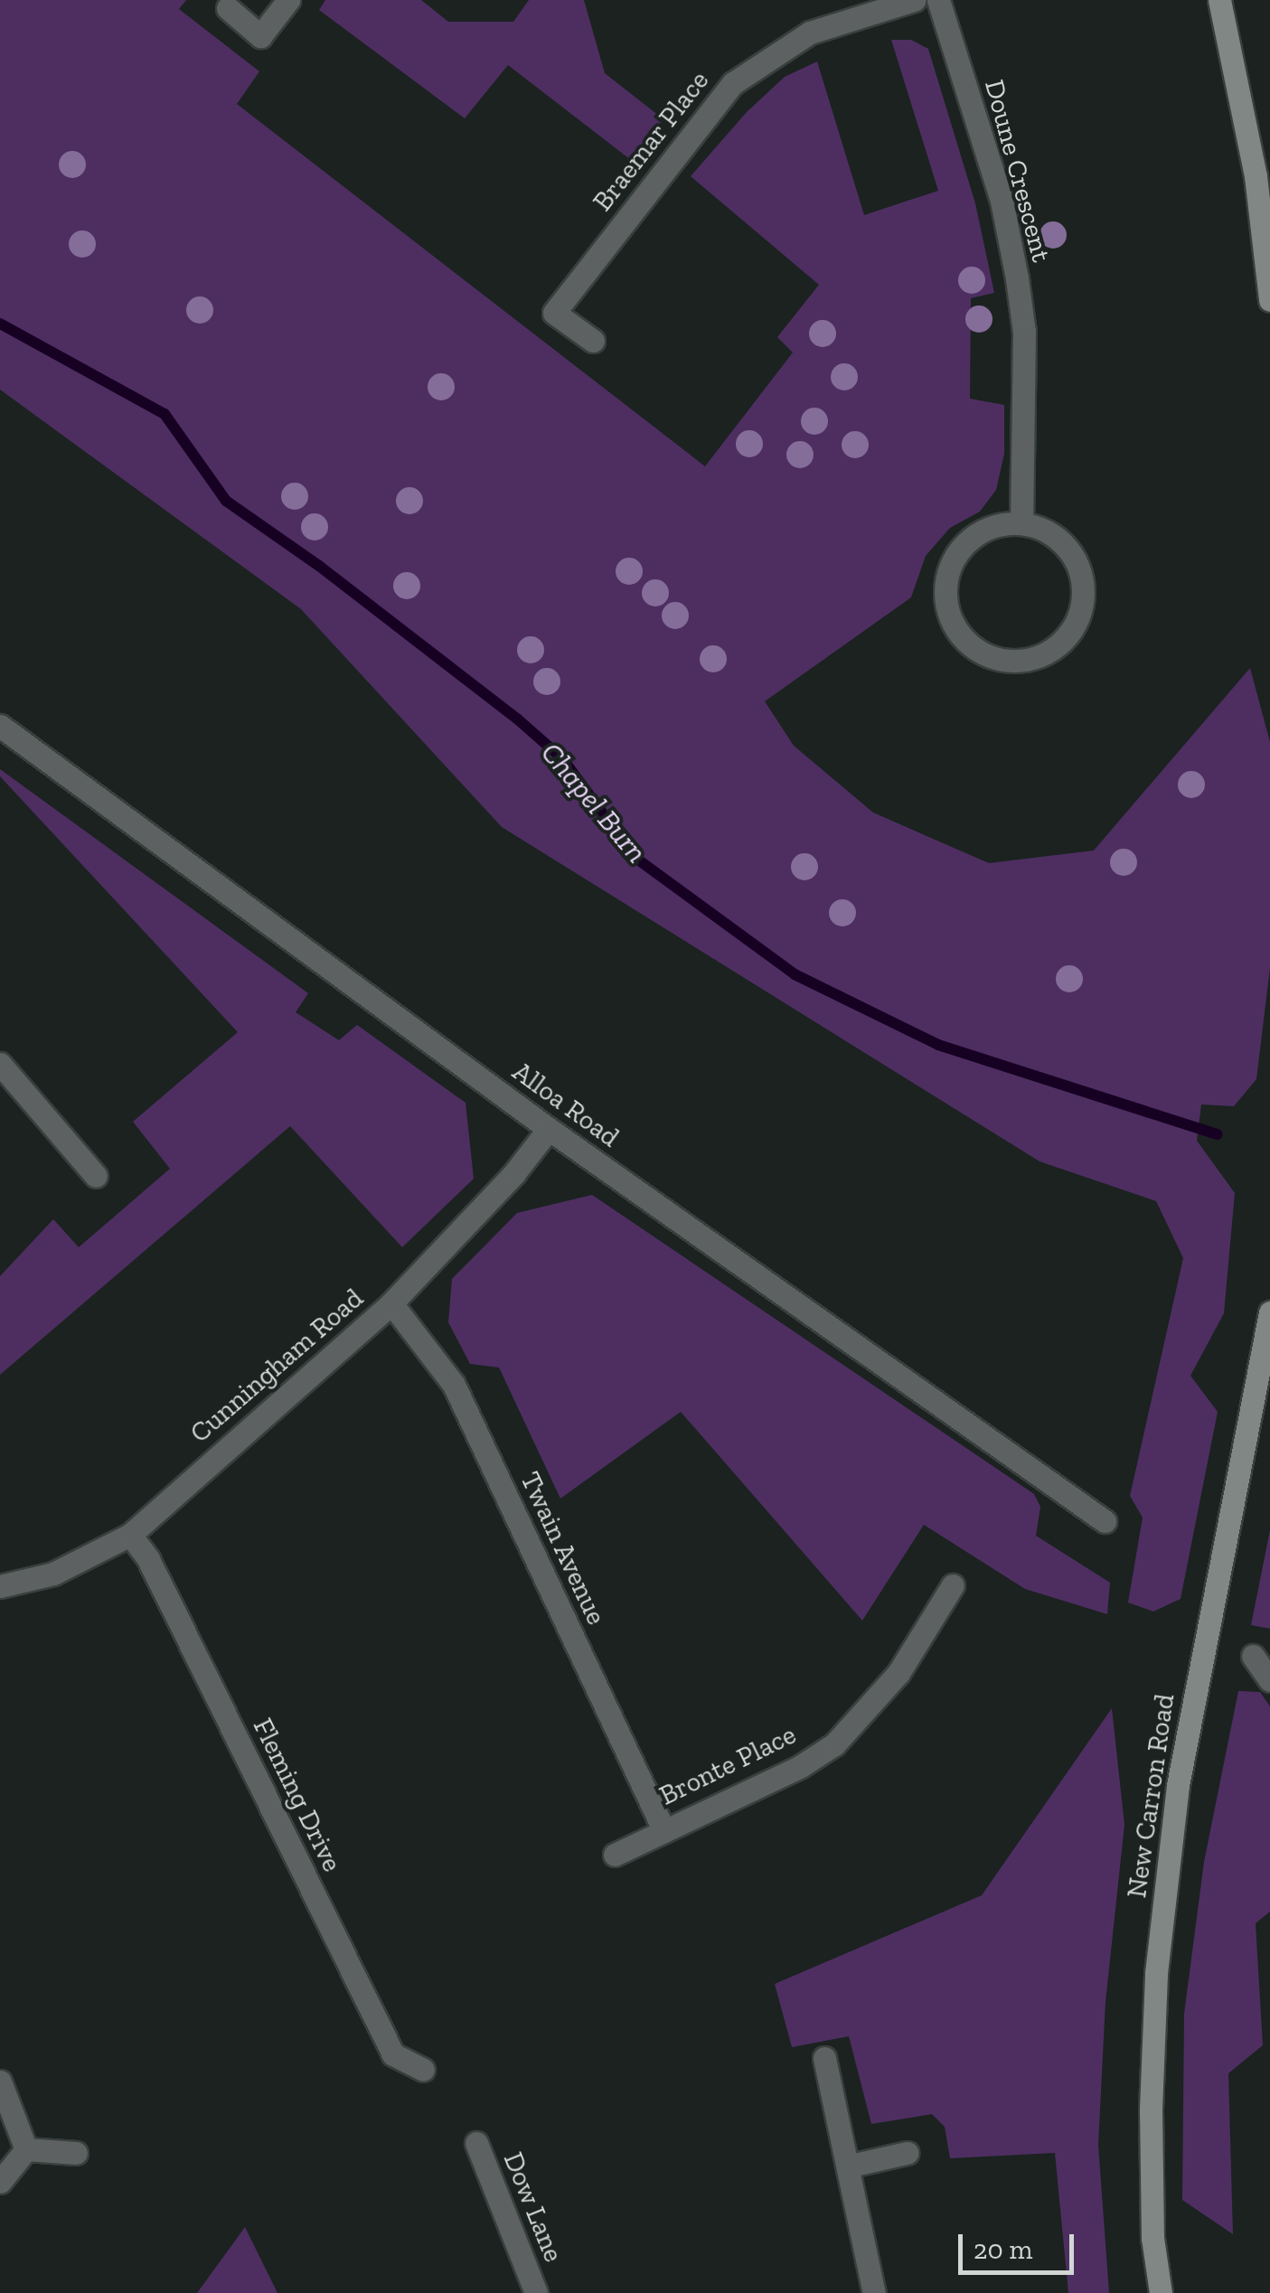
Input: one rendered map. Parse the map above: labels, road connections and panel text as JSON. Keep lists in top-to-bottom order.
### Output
{
  "streets": {
    "main road": ["New Carron Road"],
    "street": [
      "Braemar Place",
      "Doune Crescent",
      "Alloa Road",
      "Cunningham Road",
      "Twain Avenue",
      "Bronte Place",
      "Fleming Drive",
      "Dow Lane"
    ]
  },
  "crossings": [
    ["Alloa Road", "Cunningham Road"],
    ["Cunningham Road", "Twain Avenue"],
    ["Cunningham Road", "Fleming Drive"],
    ["Twain Avenue", "Bronte Place"]
  ],
  "water": ["Chapel Burn"],
  "scale_bar": "20 m"
}
